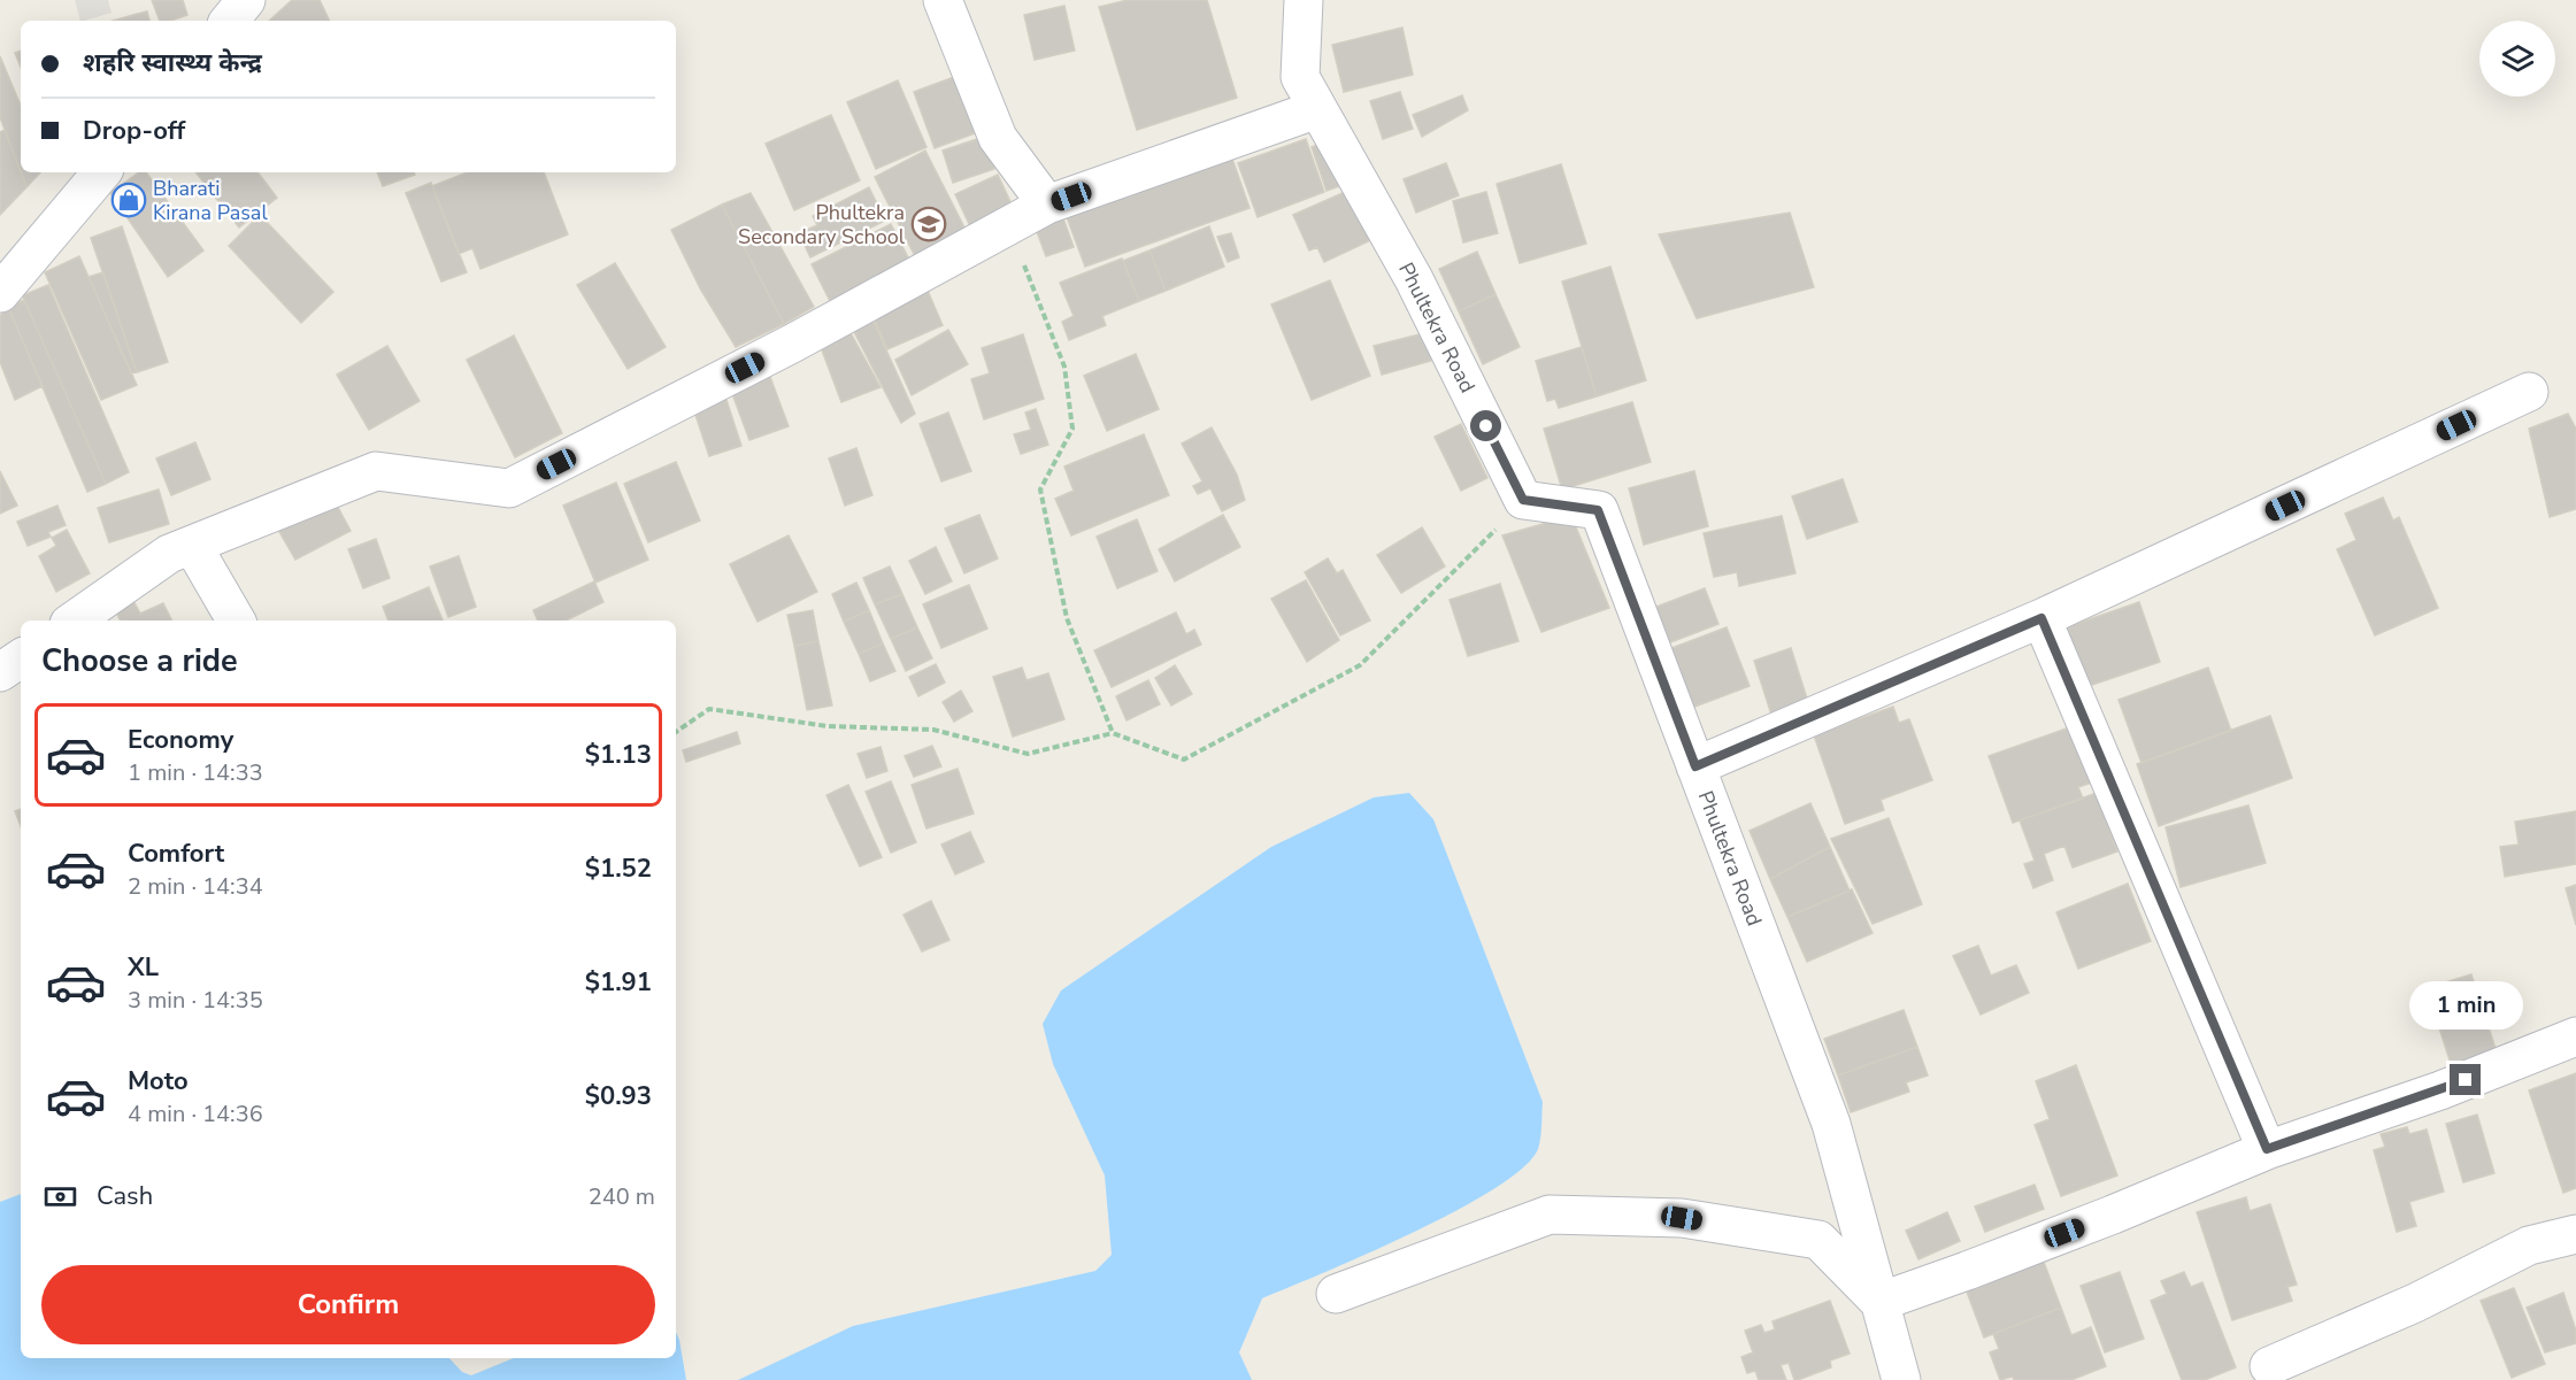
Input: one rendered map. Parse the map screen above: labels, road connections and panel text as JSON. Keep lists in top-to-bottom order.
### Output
{
  "streets": {
    "street": ["Phultekra Road"]
  },
  "places": {
    "shop": ["Bharati Kirana Pasal"],
    "school or university": ["Phultekra Secondary School"]
  },
  "page": {
    "banner": ["शहरि स्वास्थ्य केन्द्र", "Drop-off"],
    "heading": "Choose a ride",
    "list": [
      {
        "name": "Economy",
        "note": "1 min · 14:33",
        "value": "$1.13"
      },
      {
        "name": "Comfort",
        "note": "2 min · 14:34",
        "value": "$1.52"
      },
      {
        "name": "XL",
        "note": "3 min · 14:35",
        "value": "$1.91"
      },
      {
        "name": "Moto",
        "note": "4 min · 14:36",
        "value": "$0.93"
      }
    ],
    "bubble": "1 min",
    "pay": ["Cash", "240 m"],
    "buttons": "Confirm"
  }
}
